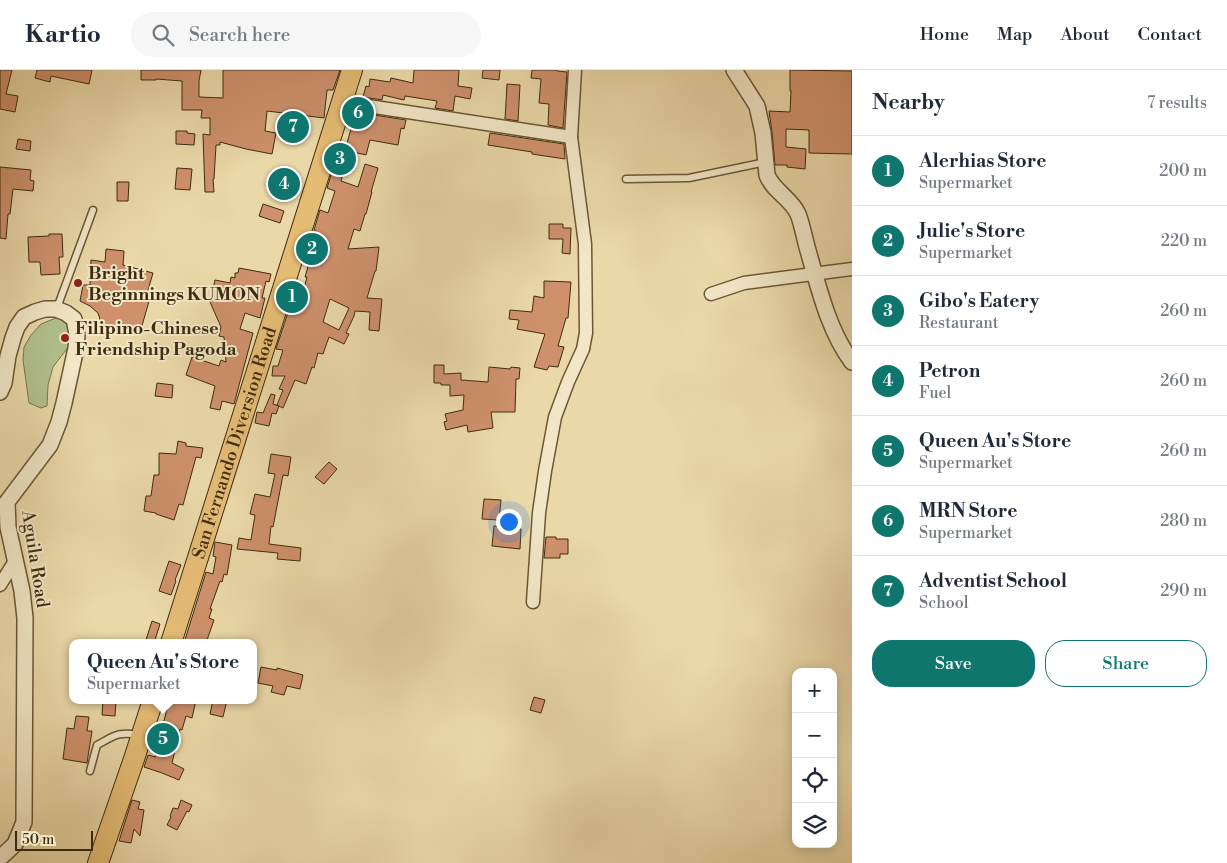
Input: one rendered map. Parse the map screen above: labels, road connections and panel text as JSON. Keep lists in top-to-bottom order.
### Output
{
  "streets": {
    "highway": ["San Fernando Diversion Road"],
    "street": ["Aguila Road"]
  },
  "places": ["Bright Beginnings KUMON", "Filipino-Chinese Friendship Pagoda"],
  "scale_bar": "50 m",
  "page": {
    "header": "Kartio",
    "search": "Search here",
    "nav": [
      "Home",
      "Map",
      "About",
      "Contact"
    ],
    "heading": ["Nearby", "7 results"],
    "pins": [
      "6",
      "7",
      "3",
      "4",
      "2",
      "1",
      "5"
    ],
    "list": [
      {
        "mark": "1",
        "name": "Alerhias Store",
        "note": "Supermarket",
        "value": "200 m"
      },
      {
        "mark": "2",
        "name": "Julie's Store",
        "note": "Supermarket",
        "value": "220 m"
      },
      {
        "mark": "3",
        "name": "Gibo's Eatery",
        "note": "Restaurant",
        "value": "260 m"
      },
      {
        "mark": "4",
        "name": "Petron",
        "note": "Fuel",
        "value": "260 m"
      },
      {
        "mark": "5",
        "name": "Queen Au's Store",
        "note": "Supermarket",
        "value": "260 m"
      },
      {
        "mark": "6",
        "name": "MRN Store",
        "note": "Supermarket",
        "value": "280 m"
      },
      {
        "mark": "7",
        "name": "Adventist School",
        "note": "School",
        "value": "290 m"
      }
    ],
    "buttons": ["Save", "Share"],
    "popup": ["Queen Au's Store", "Supermarket"],
    "map_buttons": ["+", "−"],
    "scale": "50 m"
  }
}
